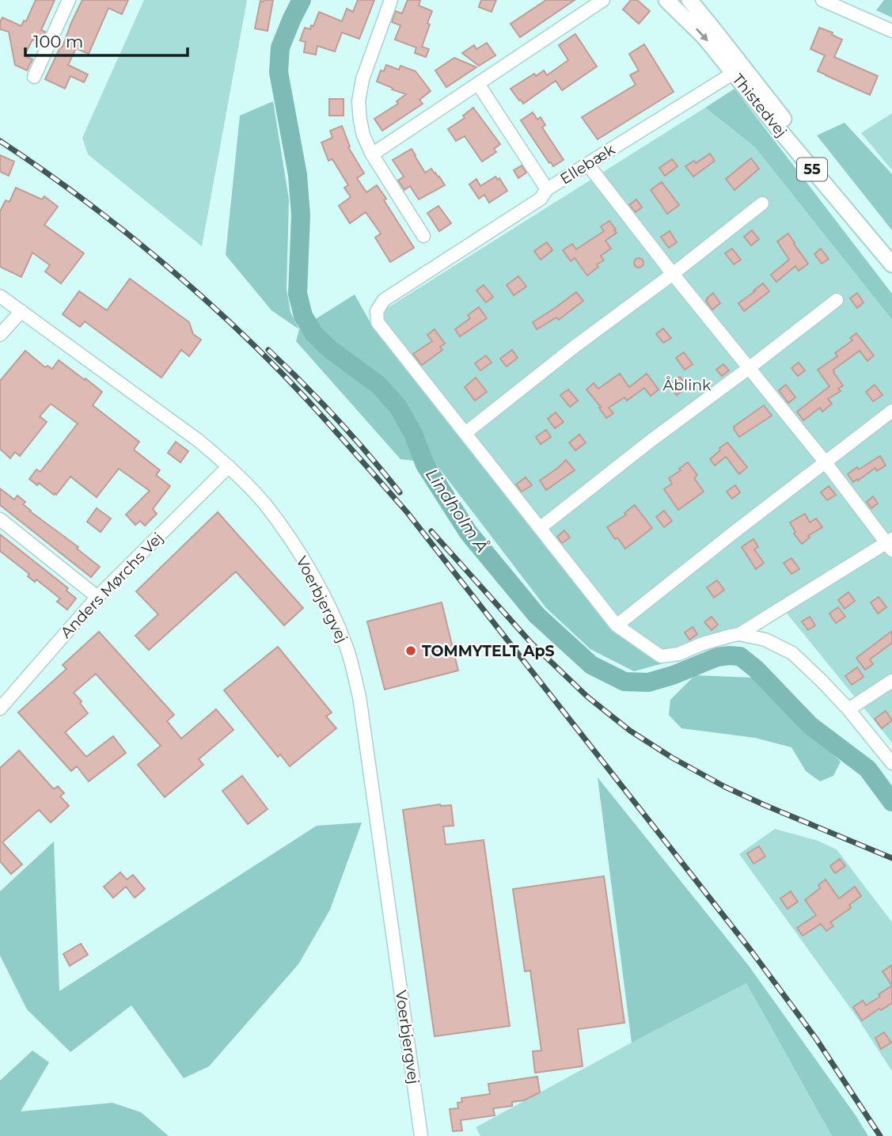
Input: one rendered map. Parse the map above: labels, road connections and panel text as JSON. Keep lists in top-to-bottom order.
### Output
{
  "streets": {
    "main road": ["Thistedvej", "55"],
    "street": ["Ellebæk", "Anders Mørchs Vej", "Voerbjergvej"]
  },
  "crossings": [
    ["Thistedvej", "Ellebæk"],
    ["Anders Mørchs Vej", "Voerbjergvej"]
  ],
  "water": ["Lindholm Å"],
  "parks": ["Åblink"],
  "places": ["TOMMYTELT ApS"],
  "scale_bar": "100 m"
}
